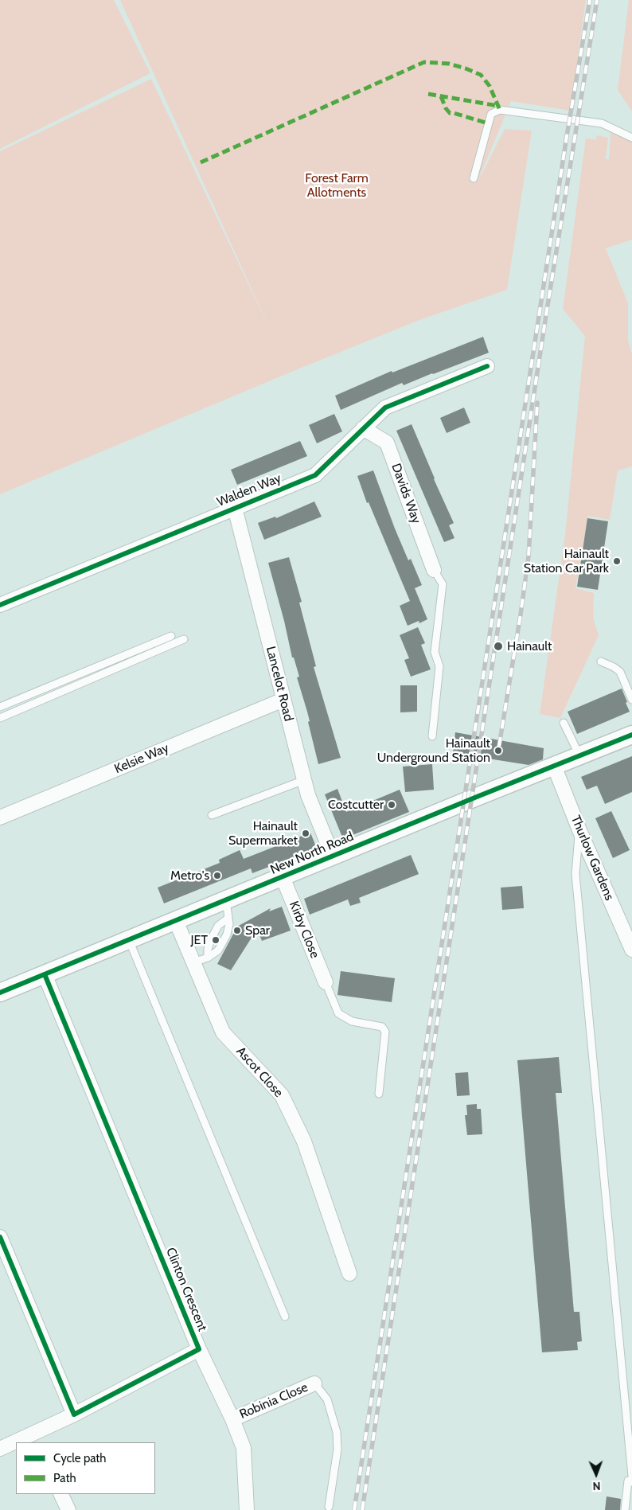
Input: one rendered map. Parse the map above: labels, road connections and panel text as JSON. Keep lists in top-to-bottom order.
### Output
{
  "streets": {
    "street": [
      "Walden Way",
      "Davids Way",
      "Lancelot Road",
      "Kelsie Way",
      "New North Road",
      "Thurlow Gardens",
      "Kirby Close",
      "Ascot Close",
      "Clinton Crescent",
      "Robinia Close"
    ]
  },
  "crossings": [
    ["Walden Way", "Davids Way"],
    ["Walden Way", "Lancelot Road"],
    ["Lancelot Road", "Kelsie Way"],
    ["Lancelot Road", "New North Road"],
    ["New North Road", "Thurlow Gardens"],
    ["New North Road", "Kirby Close"],
    ["New North Road", "Ascot Close"],
    ["New North Road", "Clinton Crescent"],
    ["Clinton Crescent", "Robinia Close"]
  ],
  "parks": ["Forest Farm Allotments"],
  "places": [
    "Hainault Station Car Park",
    "Hainault",
    "Hainault Underground Station",
    "Costcutter",
    "Hainault Supermarket",
    "Metro's",
    "Spar",
    "JET"
  ],
  "legend": ["Cycle path", "Path"],
  "north": "bottom"
}
